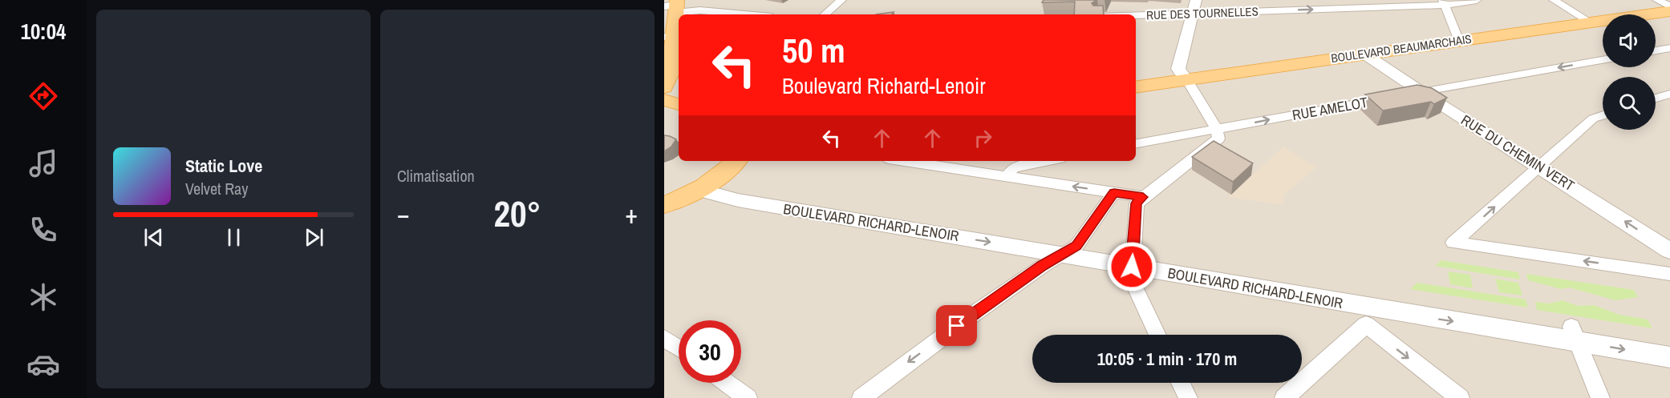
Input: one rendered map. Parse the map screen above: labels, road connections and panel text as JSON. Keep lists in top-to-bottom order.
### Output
{
  "streets": {
    "main road": ["BOULEVARD BEAUMARCHAIS"],
    "street": [
      "RUE DES TOURNELLES",
      "RUE AMELOT",
      "RUE DU CHEMIN VERT",
      "BOULEVARD RICHARD-LENOIR"
    ]
  },
  "crossings": [
    ["BOULEVARD BEAUMARCHAIS", "RUE DU CHEMIN VERT"],
    ["RUE AMELOT", "RUE DU CHEMIN VERT"]
  ],
  "one_way": ["RUE DU CHEMIN VERT", "BOULEVARD RICHARD-LENOIR"],
  "page": {
    "tabs": "10:04",
    "tile": "Climatisation",
    "turn": ["50 m", "Boulevard Richard-Lenoir"],
    "song": ["Static Love", "Velvet Ray"],
    "heat": ["−", "20°", "+"],
    "limit": "30",
    "trip": "10:05 · 1 min · 170 m"
  }
}
